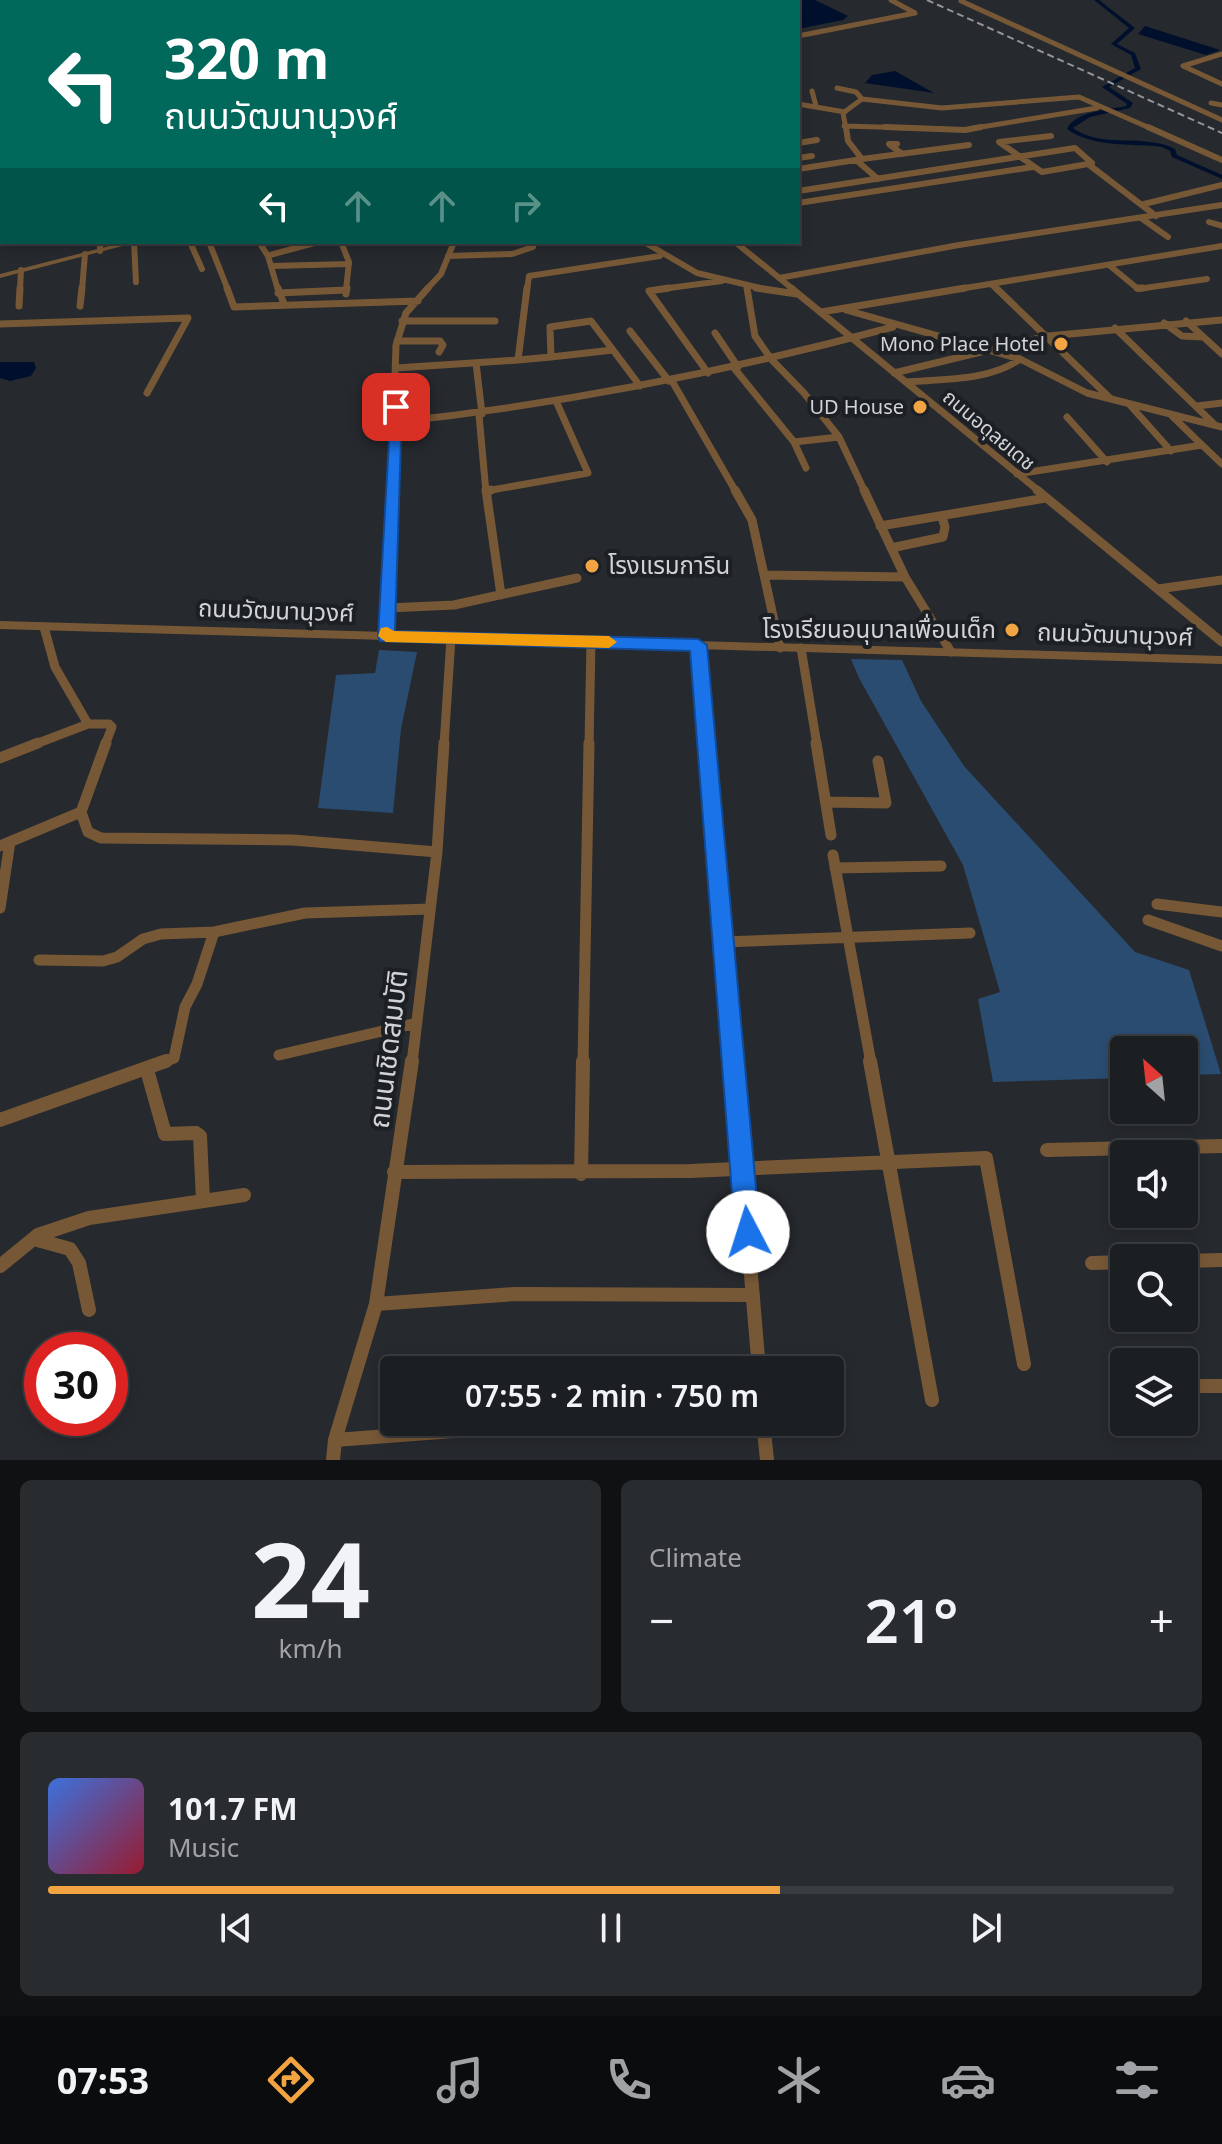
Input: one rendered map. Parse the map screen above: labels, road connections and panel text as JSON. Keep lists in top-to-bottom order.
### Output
{
  "streets": {
    "street": ["ถนนอดุลยเดช", "ถนนวัฒนานุวงศ์", "ถนนเชิดสมบัติ"]
  },
  "crossings": [
    ["ถนนวัฒนานุวงศ์", "ถนนเชิดสมบัติ"]
  ],
  "places": [
    "Mono Place Hotel",
    "UD House",
    "โรงแรมการิน",
    "โรงเรียนอนุบาลเพื่อนเด็ก"
  ],
  "north": "top left",
  "page": {
    "turn": ["320 m", "ถนนวัฒนานุวงศ์"],
    "limit": "30",
    "trip": "07:55 · 2 min · 750 m",
    "tile": [
      ["24", "km/h"],
      "Climate"
    ],
    "heat": ["−", "21°", "+"],
    "song": ["101.7 FM", "Music"],
    "tabs": "07:53"
  }
}
